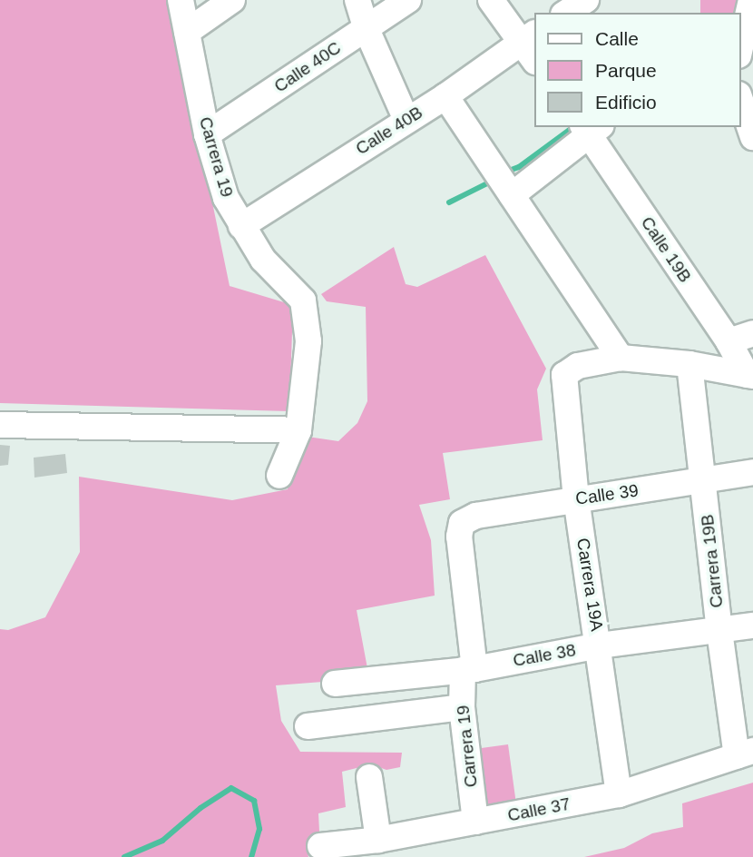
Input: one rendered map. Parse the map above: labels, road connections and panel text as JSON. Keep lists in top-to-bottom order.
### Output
{
  "streets": {
    "street": [
      "Calle 40C",
      "Calle 40B",
      "Carrera 19",
      "Calle 19B",
      "Calle 39",
      "Carrera 19B",
      "Carrera 19A",
      "Calle 38",
      "Calle 37"
    ]
  },
  "crossings": [
    ["Calle 40C", "Carrera 19"],
    ["Calle 40B", "Carrera 19"],
    ["Carrera 19", "Calle 39"],
    ["Carrera 19", "Calle 38"],
    ["Carrera 19", "Calle 37"],
    ["Calle 39", "Carrera 19B"],
    ["Calle 39", "Carrera 19A"],
    ["Carrera 19B", "Calle 38"],
    ["Carrera 19B", "Calle 37"],
    ["Carrera 19A", "Calle 38"],
    ["Carrera 19A", "Calle 37"]
  ],
  "legend": ["Calle", "Parque", "Edificio"]
}
